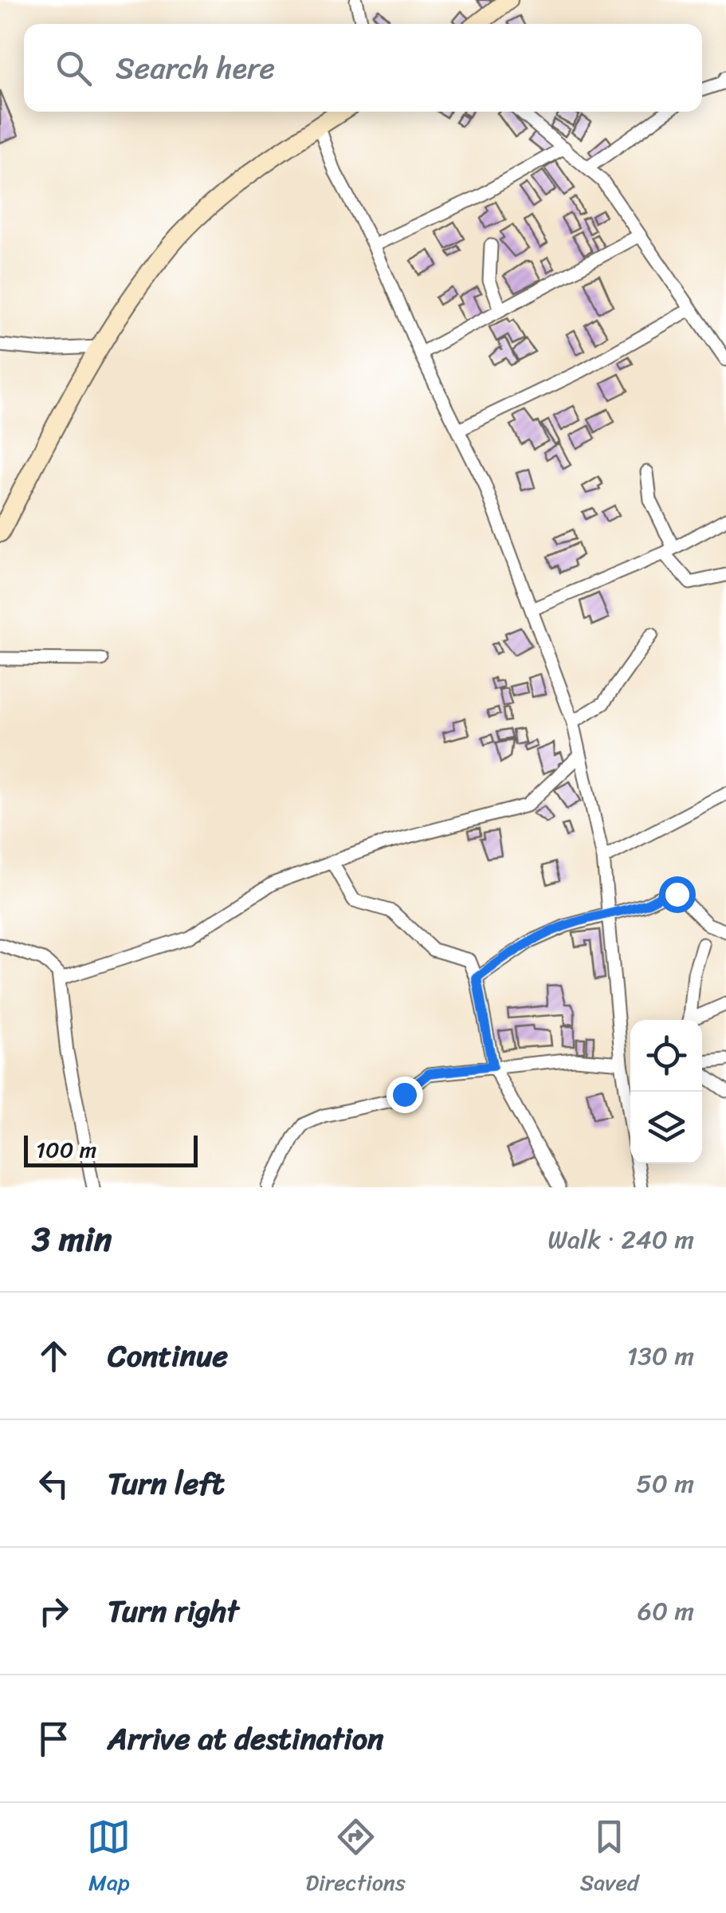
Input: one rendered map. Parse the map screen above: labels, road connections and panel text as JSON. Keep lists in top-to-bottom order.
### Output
{
  "scale_bar": "100 m",
  "page": {
    "search": "Search here",
    "scale": "100 m",
    "heading": ["3 min", "Walk · 240 m"],
    "list": [
      ["Continue", "130 m"],
      ["Turn left", "50 m"],
      ["Turn right", "60 m"],
      "Arrive at destination"
    ],
    "nav": ["Map", "Directions", "Saved"]
  }
}
